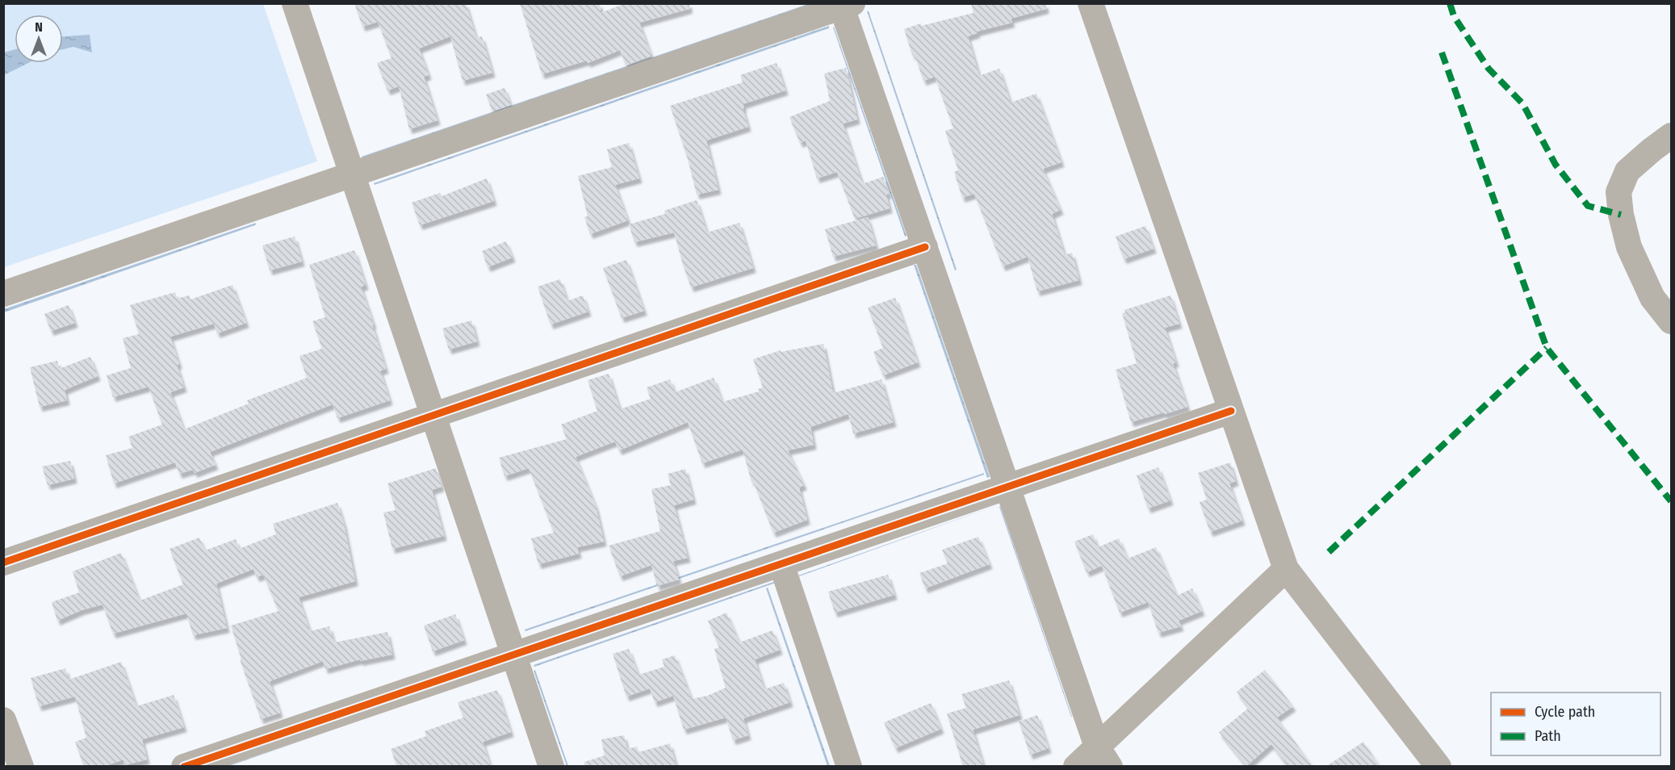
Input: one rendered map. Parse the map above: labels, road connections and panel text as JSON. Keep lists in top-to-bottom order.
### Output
{
  "legend": ["Cycle path", "Path"],
  "north": "top"
}
